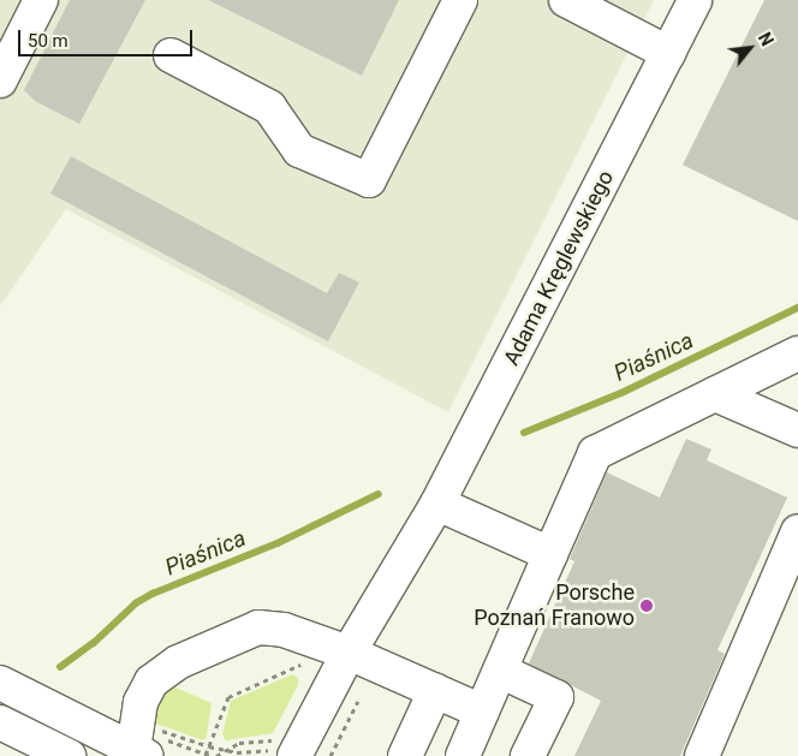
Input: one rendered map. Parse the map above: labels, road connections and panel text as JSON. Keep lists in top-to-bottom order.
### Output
{
  "streets": {
    "street": ["Adama Kręglewskiego"]
  },
  "water": ["Piaśnica"],
  "places": ["Porsche Poznań Franowo"],
  "scale_bar": "50 m",
  "north": "top right"
}
